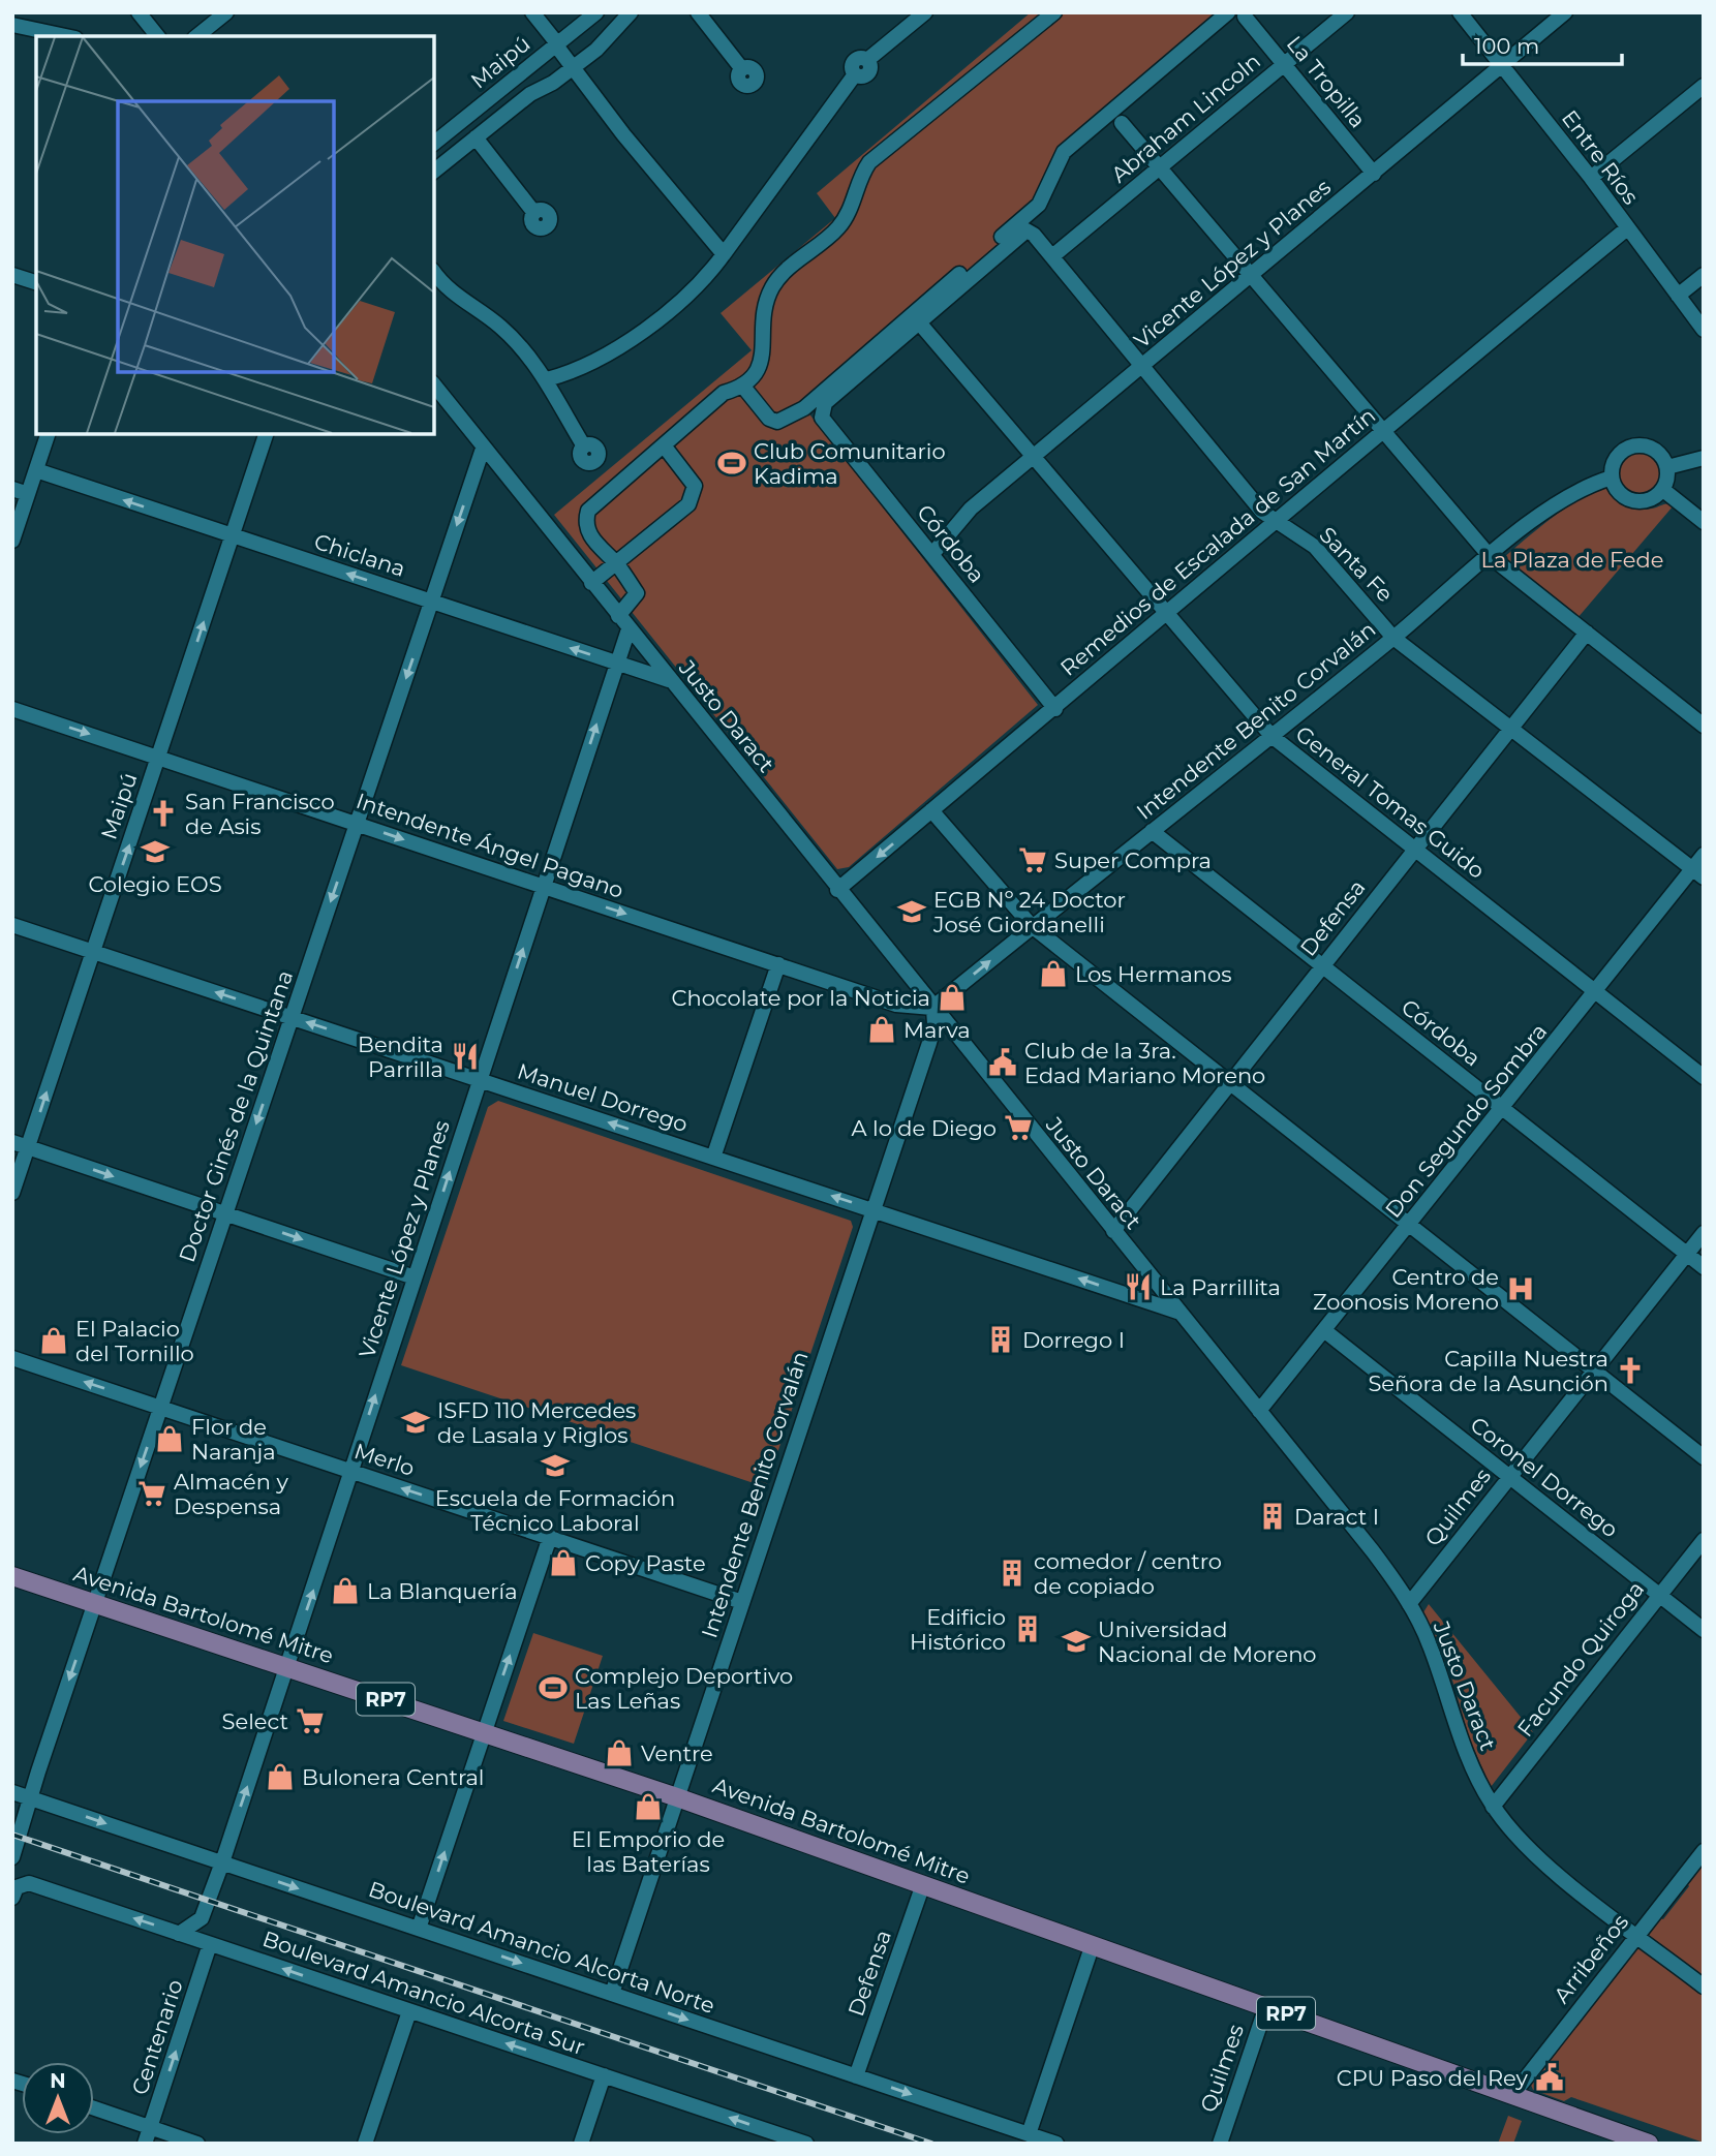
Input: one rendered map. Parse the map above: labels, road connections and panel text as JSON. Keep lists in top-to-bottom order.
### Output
{
  "streets": {
    "main road": ["Avenida Bartolomé Mitre", "RP7"],
    "street": [
      "Maipú",
      "La Tropilla",
      "Abraham Lincoln",
      "Entre Ríos",
      "Vicente López y Planes",
      "Remedios de Escalada de San Martín",
      "Córdoba",
      "Chiclana",
      "Santa Fe",
      "Justo Daract",
      "Intendente Benito Corvalán",
      "General Tomas Guido",
      "Intendente Ángel Pagano",
      "Defensa",
      "Manuel Dorrego",
      "Doctor Ginés de la Quintana",
      "Don Segundo Sombra",
      "Merlo",
      "Coronel Dorrego",
      "Quilmes",
      "Facundo Quiroga",
      "Boulevard Amancio Alcorta Norte",
      "Arribeños",
      "Boulevard Amancio Alcorta Sur",
      "Centenario"
    ]
  },
  "crossings": [
    ["Maipú", "Chiclana"],
    ["Maipú", "Intendente Ángel Pagano"],
    ["Maipú", "Manuel Dorrego"],
    ["La Tropilla", "Abraham Lincoln"],
    ["La Tropilla", "Vicente López y Planes"],
    ["Abraham Lincoln", "Santa Fe"],
    ["Entre Ríos", "Vicente López y Planes"],
    ["Entre Ríos", "Remedios de Escalada de San Martín"],
    ["Vicente López y Planes", "Córdoba"],
    ["Vicente López y Planes", "Chiclana"],
    ["Vicente López y Planes", "Santa Fe"],
    ["Vicente López y Planes", "Justo Daract"],
    ["Vicente López y Planes", "General Tomas Guido"],
    ["Vicente López y Planes", "Intendente Ángel Pagano"],
    ["Vicente López y Planes", "Manuel Dorrego"],
    ["Vicente López y Planes", "Merlo"],
    ["Vicente López y Planes", "Avenida Bartolomé Mitre"],
    ["Vicente López y Planes", "Boulevard Amancio Alcorta Norte"],
    ["Remedios de Escalada de San Martín", "Córdoba"],
    ["Remedios de Escalada de San Martín", "Santa Fe"],
    ["Remedios de Escalada de San Martín", "Justo Daract"],
    ["Remedios de Escalada de San Martín", "General Tomas Guido"],
    ["Córdoba", "Santa Fe"],
    ["Córdoba", "Intendente Benito Corvalán"],
    ["Córdoba", "General Tomas Guido"],
    ["Córdoba", "Defensa"],
    ["Córdoba", "Don Segundo Sombra"],
    ["Córdoba", "Quilmes"],
    ["Chiclana", "Justo Daract"],
    ["Chiclana", "Doctor Ginés de la Quintana"],
    ["Santa Fe", "Intendente Benito Corvalán"],
    ["Santa Fe", "General Tomas Guido"],
    ["Santa Fe", "Defensa"],
    ["Santa Fe", "Don Segundo Sombra"],
    ["Justo Daract", "Intendente Benito Corvalán"],
    ["Justo Daract", "Intendente Ángel Pagano"],
    ["Justo Daract", "Defensa"],
    ["Justo Daract", "Manuel Dorrego"],
    ["Justo Daract", "Doctor Ginés de la Quintana"],
    ["Justo Daract", "Don Segundo Sombra"],
    ["Justo Daract", "Quilmes"],
    ["Justo Daract", "Facundo Quiroga"],
    ["Justo Daract", "Arribeños"],
    ["Intendente Benito Corvalán", "General Tomas Guido"],
    ["Intendente Benito Corvalán", "Intendente Ángel Pagano"],
    ["Intendente Benito Corvalán", "Manuel Dorrego"],
    ["Intendente Benito Corvalán", "Merlo"],
    ["Intendente Benito Corvalán", "Avenida Bartolomé Mitre"],
    ["Intendente Benito Corvalán", "Boulevard Amancio Alcorta Norte"],
    ["General Tomas Guido", "Defensa"],
    ["General Tomas Guido", "Don Segundo Sombra"],
    ["Intendente Ángel Pagano", "Doctor Ginés de la Quintana"],
    ["Defensa", "Avenida Bartolomé Mitre"],
    ["Defensa", "Boulevard Amancio Alcorta Norte"],
    ["Manuel Dorrego", "Doctor Ginés de la Quintana"],
    ["Doctor Ginés de la Quintana", "Merlo"],
    ["Doctor Ginés de la Quintana", "Avenida Bartolomé Mitre"],
    ["Doctor Ginés de la Quintana", "Boulevard Amancio Alcorta Norte"],
    ["Don Segundo Sombra", "Coronel Dorrego"],
    ["Coronel Dorrego", "Quilmes"],
    ["Coronel Dorrego", "Facundo Quiroga"],
    ["Quilmes", "Avenida Bartolomé Mitre"],
    ["Avenida Bartolomé Mitre", "Arribeños"],
    ["Boulevard Amancio Alcorta Sur", "Centenario"]
  ],
  "one_way": [
    "Maipú",
    "Vicente López y Planes",
    "Chiclana",
    "Intendente Ángel Pagano",
    "Manuel Dorrego",
    "Doctor Ginés de la Quintana",
    "Merlo",
    "Boulevard Amancio Alcorta Norte",
    "Boulevard Amancio Alcorta Sur",
    "Centenario"
  ],
  "parks": ["La Plaza de Fede"],
  "places": {
    "sports": ["Club Comunitario Kadima", "Complejo Deportivo Las Leñas"],
    "church": ["San Francisco de Asis", "Capilla Nuestra Señora de la Asunción"],
    "school or university": [
      "Colegio EOS",
      "EGB Nº 24 Doctor José Giordanelli",
      "ISFD 110 Mercedes de Lasala y Riglos",
      "Escuela de Formación Técnico Laboral",
      "Universidad Nacional de Moreno"
    ],
    "supermarket": [
      "Super Compra",
      "A lo de Diego",
      "Almacén y Despensa",
      "Select"
    ],
    "shop": [
      "Los Hermanos",
      "Chocolate por la Noticia",
      "Marva",
      "El Palacio del Tornillo",
      "Flor de Naranja",
      "Copy Paste",
      "La Blanquería",
      "Ventre",
      "Bulonera Central",
      "El Emporio de las Baterías"
    ],
    "restaurant": ["Bendita Parrilla", "La Parrillita"],
    "public building": ["Club de la 3ra. Edad Mariano Moreno", "CPU Paso del Rey"],
    "hospital": ["Centro de Zoonosis Moreno"],
    "building": [
      "Dorrego I",
      "Daract I",
      "comedor / centro de copiado",
      "Edificio Histórico"
    ]
  },
  "scale_bar": "100 m",
  "north": "top"
}
